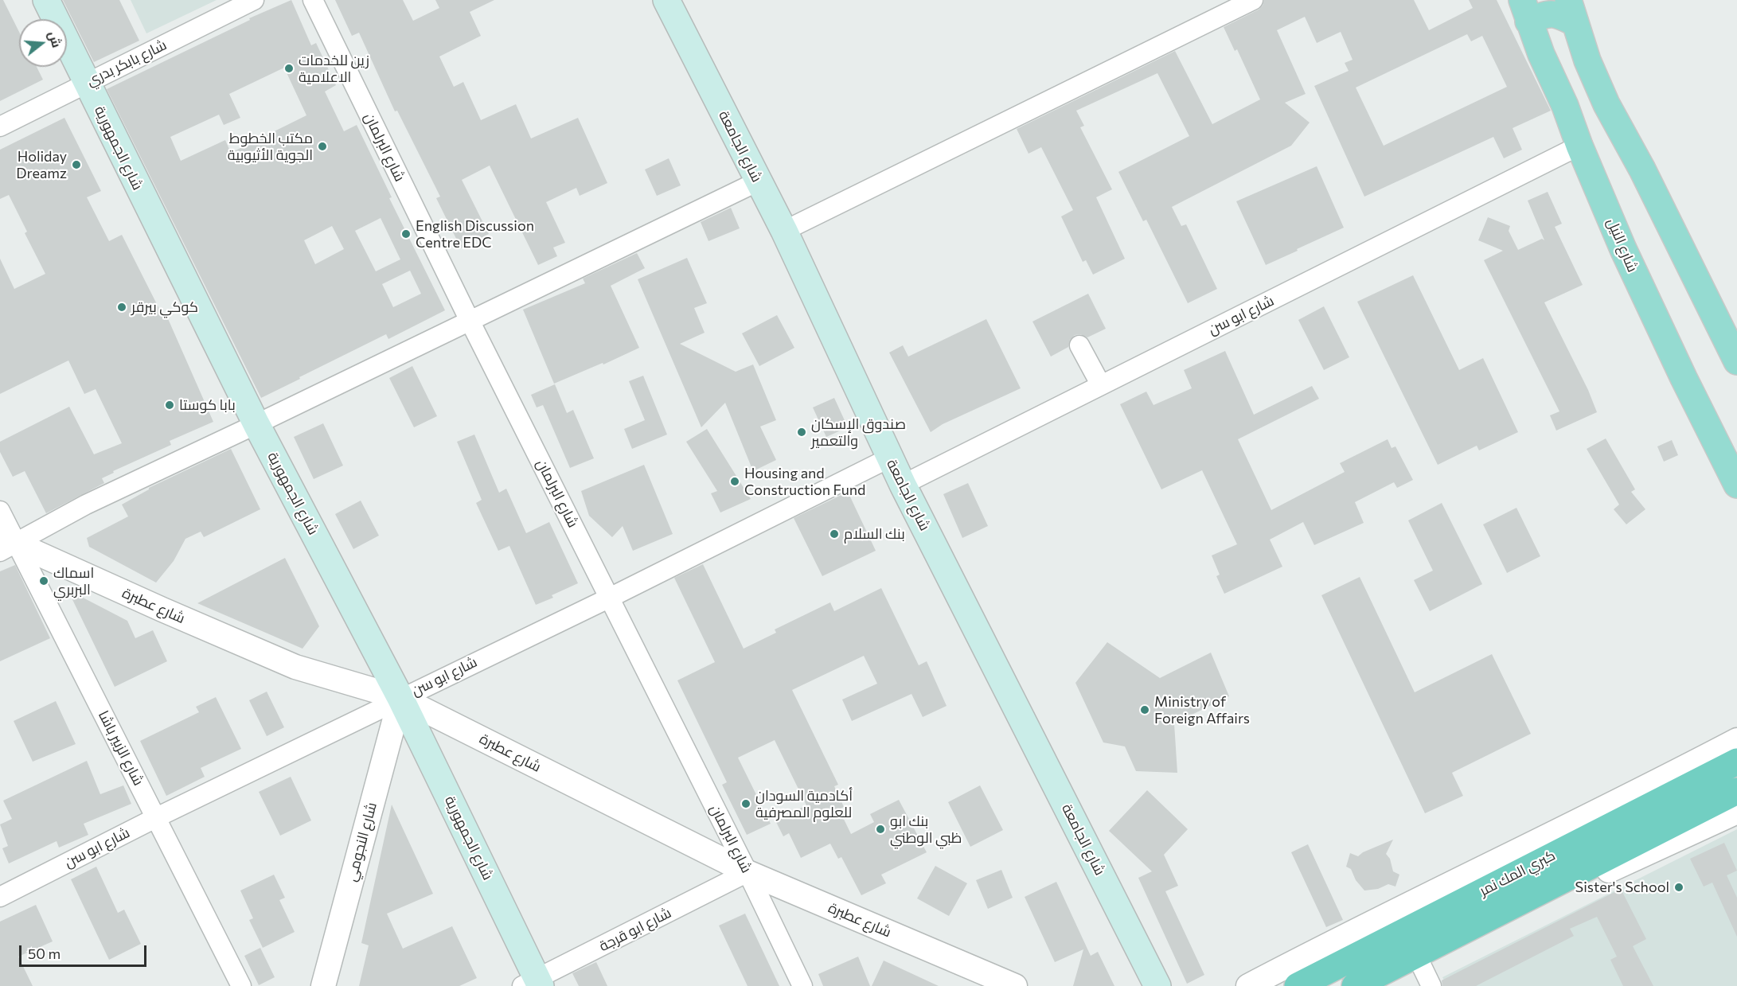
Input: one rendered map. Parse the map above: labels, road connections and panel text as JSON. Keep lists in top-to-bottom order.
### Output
{
  "streets": {
    "highway": ["كبري المك نمر"],
    "main road": ["شارع الجامعة", "شارع الجمهورية", "شارع النيل"],
    "street": [
      "شارع بابكر بدري",
      "شارع البرلمان",
      "شارع ابو سن",
      "شارع عطبرة",
      "شارع الزبير باشا",
      "شارع النجومي",
      "شارع ابو قرجة"
    ]
  },
  "crossings": [
    ["شارع بابكر بدري", "شارع الجمهورية"],
    ["شارع الجامعة", "شارع ابو سن"],
    ["شارع البرلمان", "شارع ابو سن"],
    ["شارع البرلمان", "شارع عطبرة"],
    ["شارع البرلمان", "شارع ابو قرجة"],
    ["شارع الجمهورية", "شارع ابو سن"],
    ["شارع الجمهورية", "شارع عطبرة"],
    ["شارع الجمهورية", "شارع النجومي"],
    ["شارع الجمهورية", "شارع ابو قرجة"],
    ["شارع النيل", "شارع ابو سن"],
    ["شارع ابو سن", "شارع عطبرة"],
    ["شارع ابو سن", "شارع الزبير باشا"],
    ["شارع ابو سن", "شارع النجومي"],
    ["شارع عطبرة", "شارع الزبير باشا"],
    ["شارع عطبرة", "شارع النجومي"],
    ["شارع عطبرة", "شارع ابو قرجة"]
  ],
  "places": [
    "زين للخدمات الاعلامية",
    "مكتب الخطوط الجوية الأثيوبية",
    "Holiday Dreamz",
    "English Discussion Centre EDC",
    "كوكي بيرقر",
    "بابا كوستا",
    "صندوق الإسكان والتعمير",
    "Housing and Construction Fund",
    "بنك السلام",
    "اسماك البربري",
    "Ministry of Foreign Affairs",
    "أكادمية السودان للعلوم المصرفية",
    "بنك ابو ظبي الوطني",
    "Sister's School"
  ],
  "scale_bar": "50 m",
  "north": "right"
}
